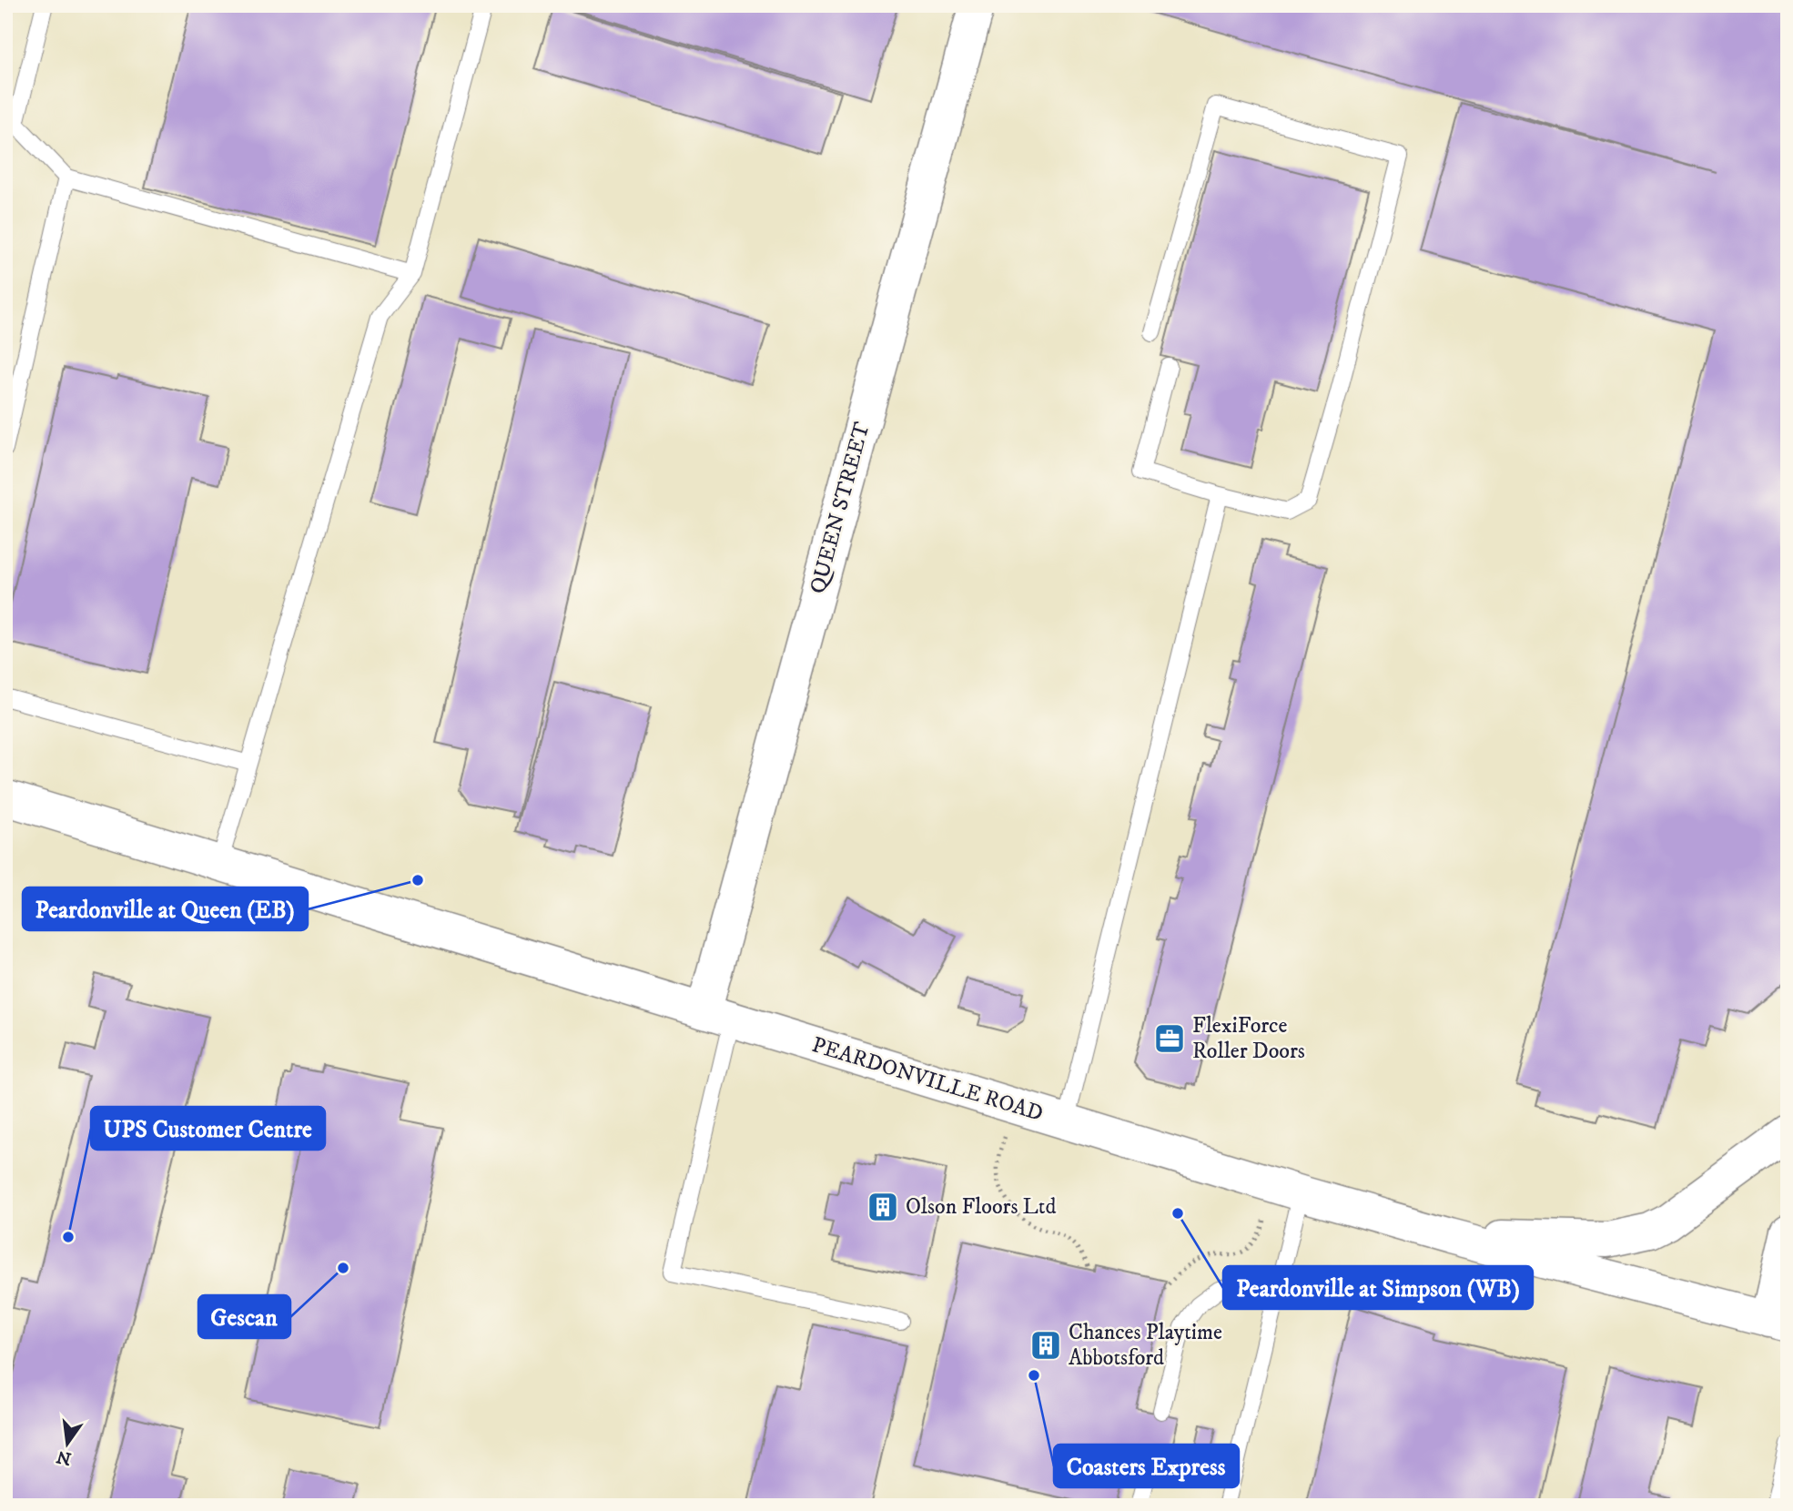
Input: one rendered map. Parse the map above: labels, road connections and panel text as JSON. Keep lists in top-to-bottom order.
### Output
{
  "streets": {
    "main road": ["QUEEN STREET", "PEARDONVILLE ROAD"]
  },
  "crossings": [
    ["QUEEN STREET", "PEARDONVILLE ROAD"]
  ],
  "places": {
    "other": [
      "Peardonville at Queen (EB)",
      "Peardonville at Simpson (WB)",
      "UPS Customer Centre",
      "Gescan",
      "Coasters Express"
    ],
    "office": ["FlexiForce Roller Doors"],
    "building": ["Olson Floors Ltd", "Chances Playtime Abbotsford"]
  },
  "north": "bottom"
}
